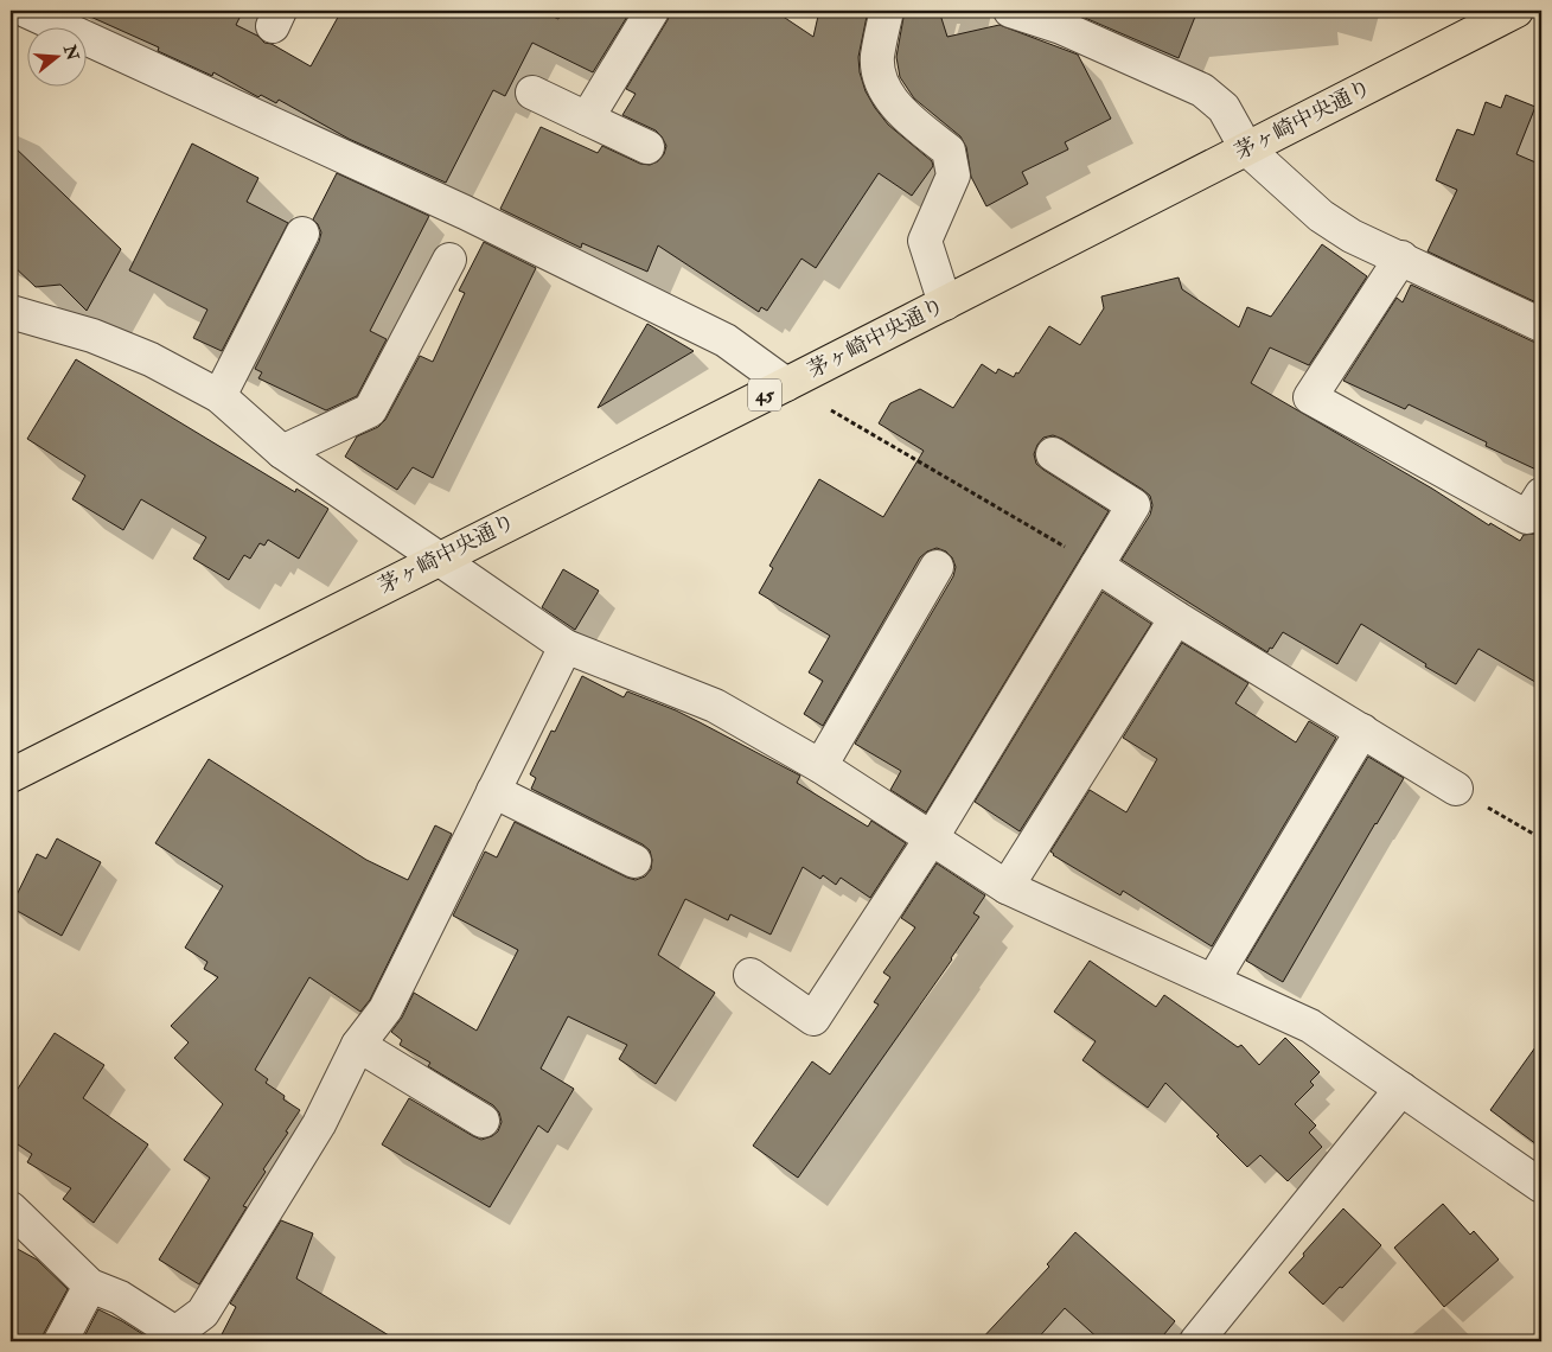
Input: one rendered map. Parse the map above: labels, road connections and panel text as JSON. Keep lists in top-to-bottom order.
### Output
{
  "streets": {
    "main road": ["茅ヶ崎中央通り", "45"]
  },
  "north": "right"
}
